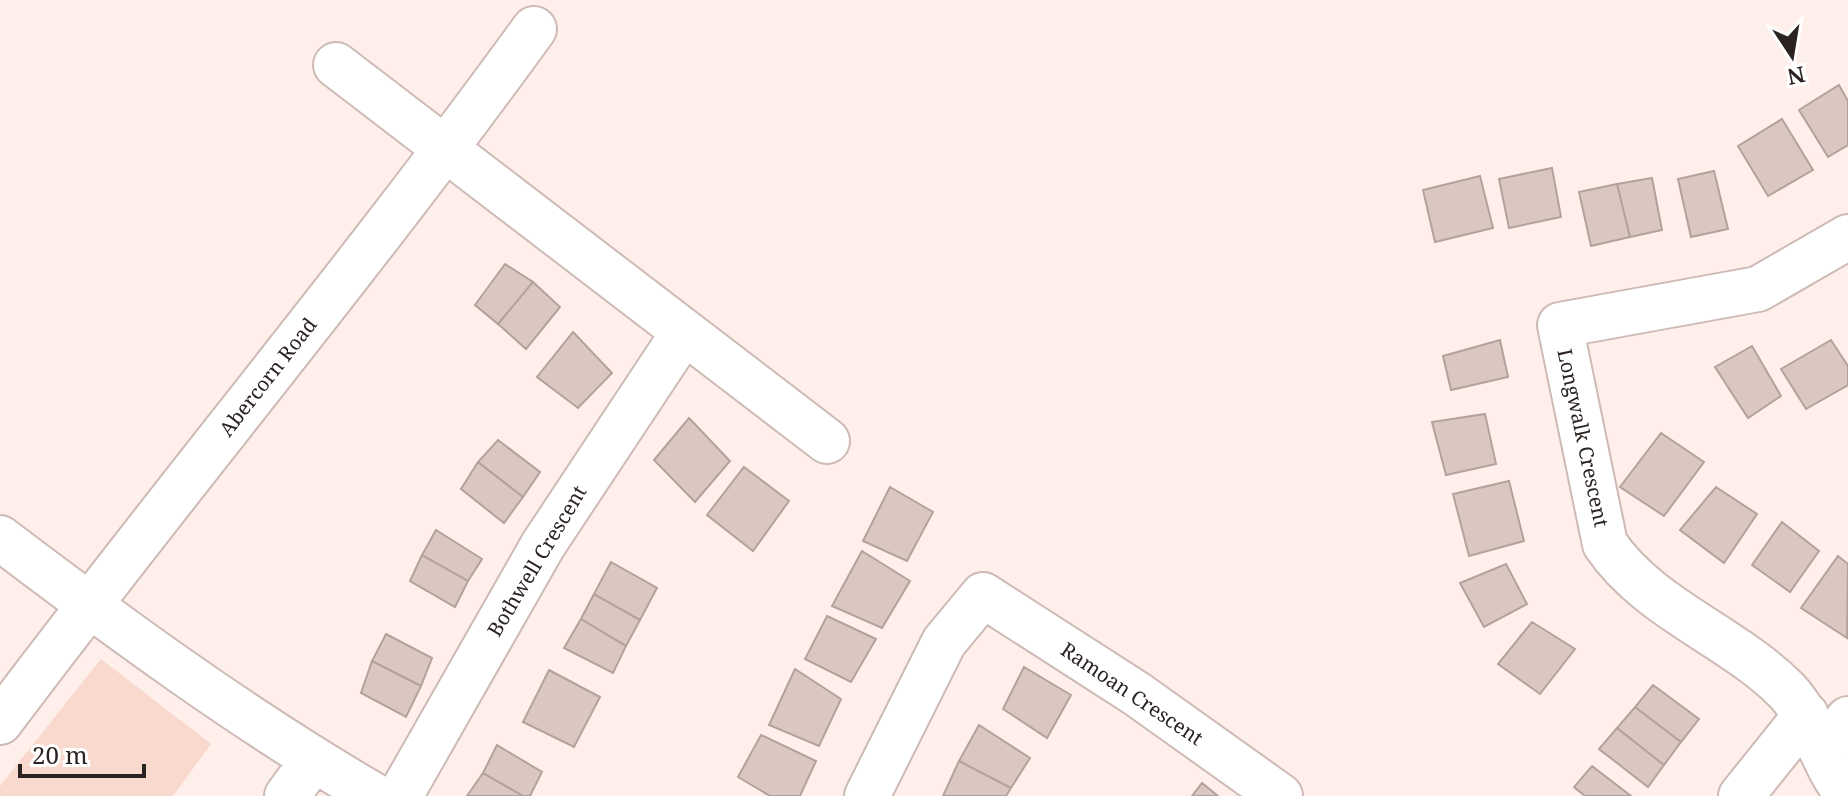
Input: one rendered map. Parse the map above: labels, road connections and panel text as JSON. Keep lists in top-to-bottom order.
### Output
{
  "streets": {
    "street": [
      "Abercorn Road",
      "Longwalk Crescent",
      "Bothwell Crescent",
      "Ramoan Crescent"
    ]
  },
  "scale_bar": "20 m",
  "north": "bottom"
}
